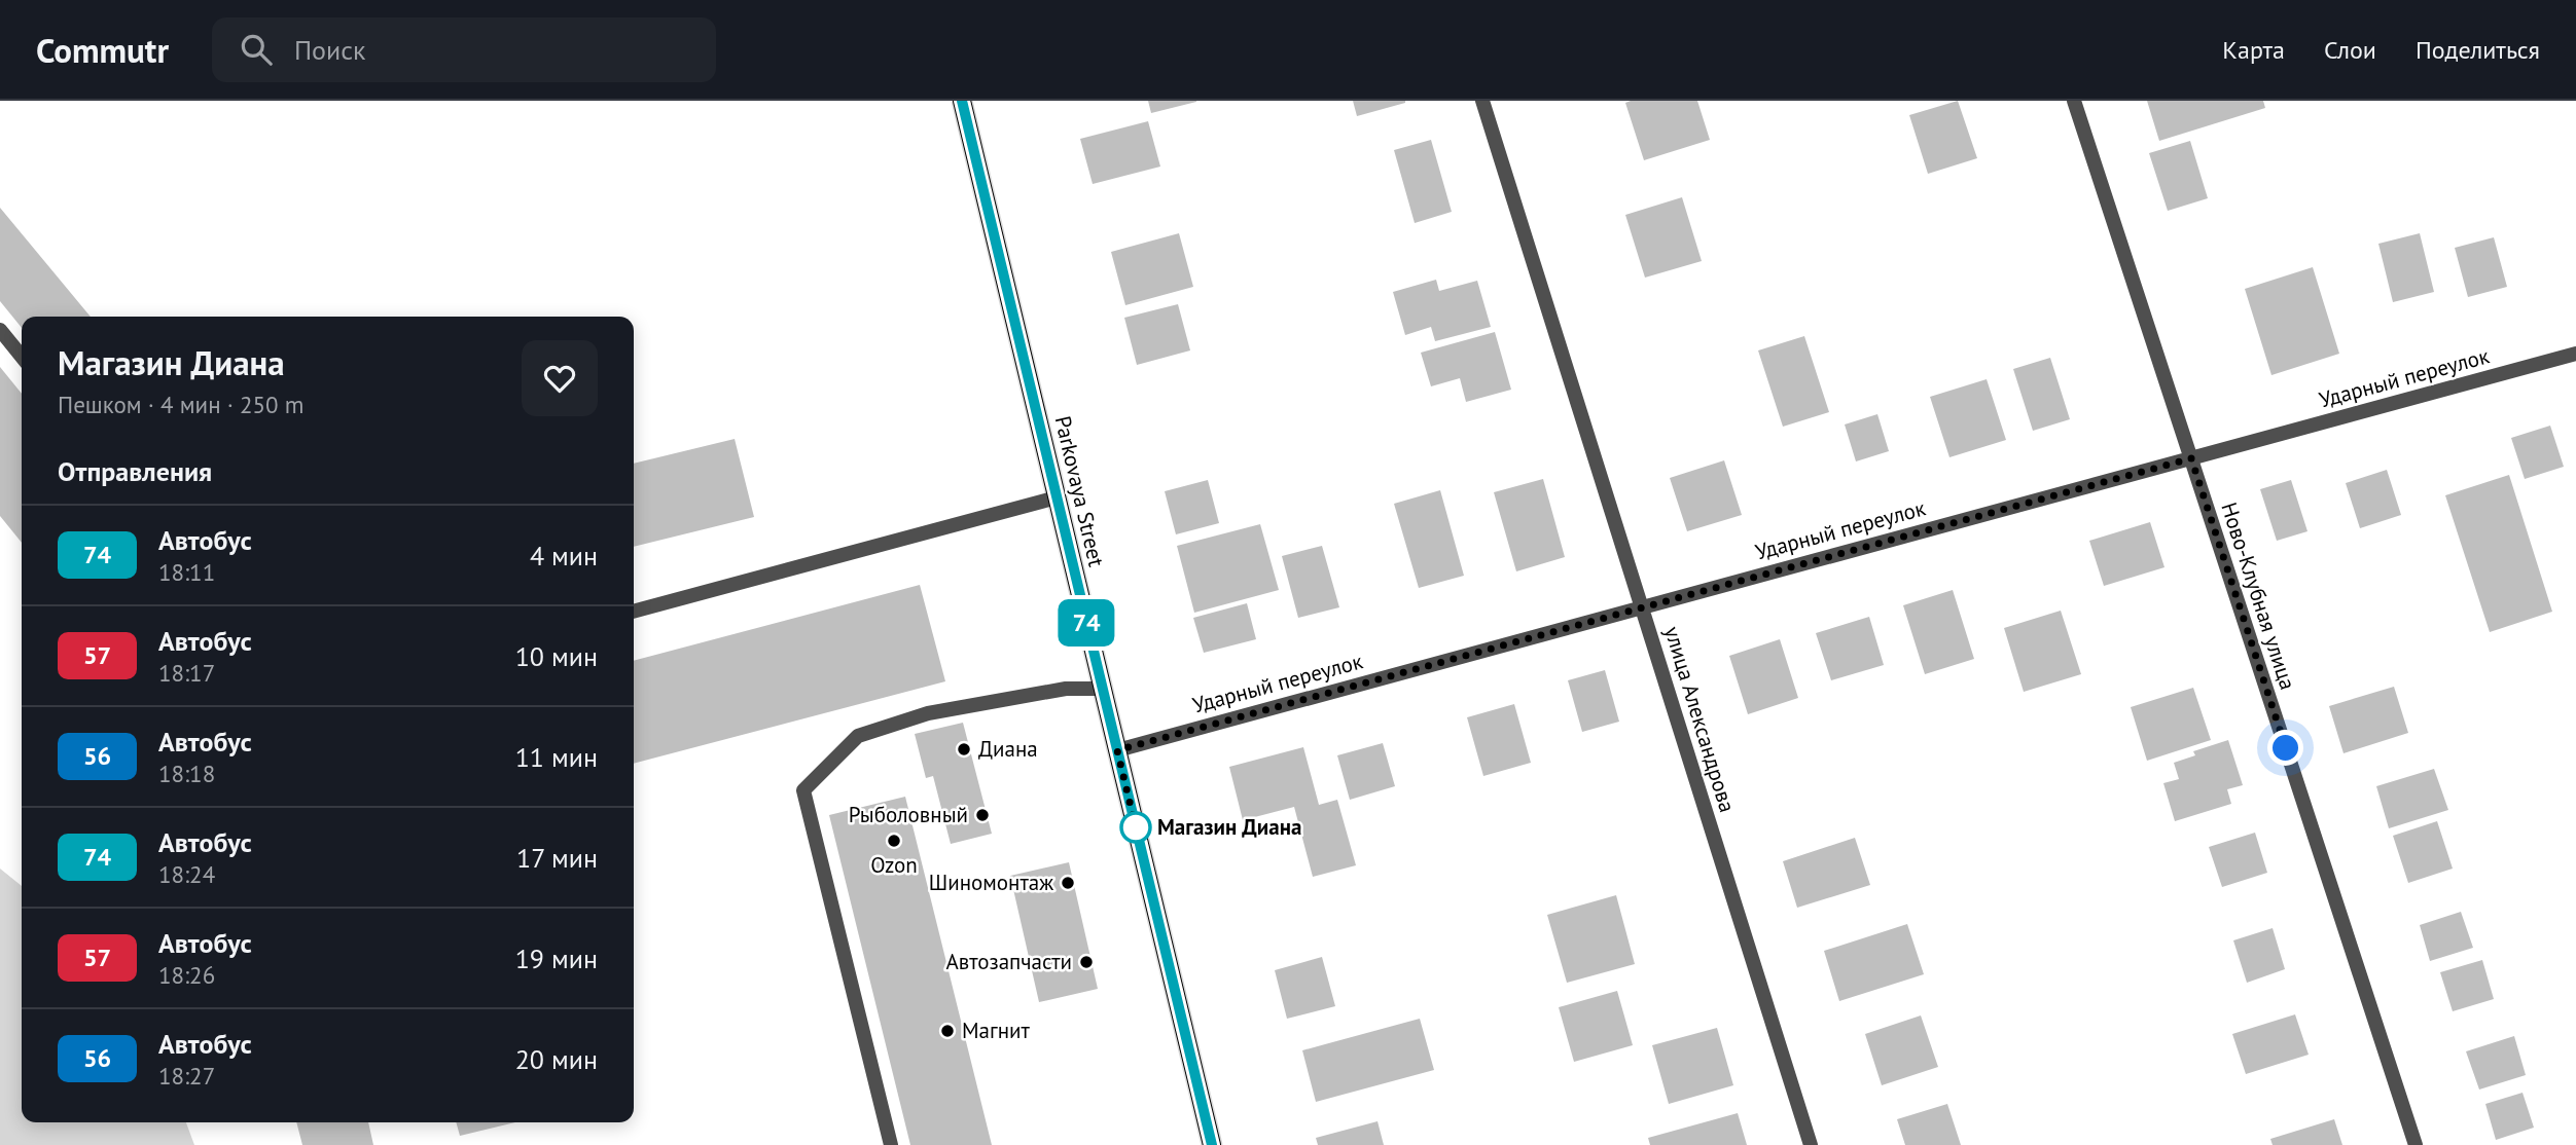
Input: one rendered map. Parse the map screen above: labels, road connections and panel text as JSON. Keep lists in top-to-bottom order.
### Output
{
  "streets": {
    "main road": ["Parkovaya Street"],
    "street": ["Ударный переулок", "Ново-Клубная улица", "улица Александрова"]
  },
  "crossings": [
    ["Ударный переулок", "Parkovaya Street"],
    ["Ударный переулок", "Ново-Клубная улица"],
    ["Ударный переулок", "улица Александрова"]
  ],
  "places": [
    "Диана",
    "Рыболовный",
    "Магазин Диана",
    "Ozon",
    "Шиномонтаж",
    "Автозапчасти",
    "Магнит"
  ],
  "lines": ["bus line 74"],
  "page": {
    "header": "Commutr",
    "search": "Поиск",
    "nav": ["Карта", "Слои", "Поделиться"],
    "on_map": "74",
    "heading": [
      ["Магазин Диана", "Пешком · 4 мин · 250 m"],
      "Отправления"
    ],
    "list": [
      {
        "mark": "74",
        "name": "Автобус",
        "note": "18:11",
        "value": "4 мин"
      },
      {
        "mark": "57",
        "name": "Автобус",
        "note": "18:17",
        "value": "10 мин"
      },
      {
        "mark": "56",
        "name": "Автобус",
        "note": "18:18",
        "value": "11 мин"
      },
      {
        "mark": "74",
        "name": "Автобус",
        "note": "18:24",
        "value": "17 мин"
      },
      {
        "mark": "57",
        "name": "Автобус",
        "note": "18:26",
        "value": "19 мин"
      },
      {
        "mark": "56",
        "name": "Автобус",
        "note": "18:27",
        "value": "20 мин"
      }
    ]
  }
}
